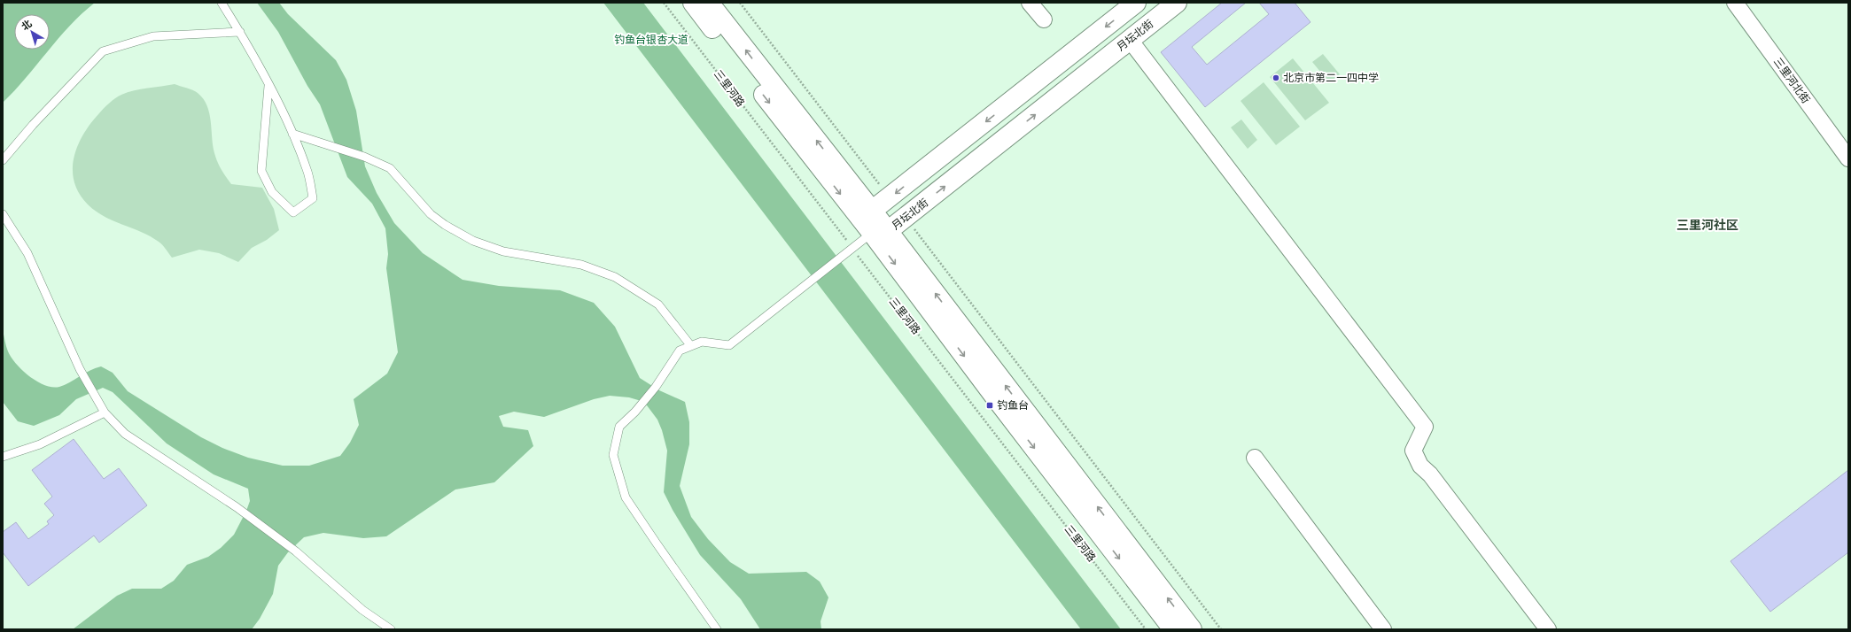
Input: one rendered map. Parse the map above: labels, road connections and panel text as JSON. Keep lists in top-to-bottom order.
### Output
{
  "streets": {
    "main road": ["月坛北街", "三里河路"],
    "street": ["三里河北街"]
  },
  "crossings": [
    ["月坛北街", "三里河路"]
  ],
  "districts": ["三里河社区"],
  "parks": ["钓鱼台银杏大道"],
  "places": {
    "other": ["北京市第二一四中学"],
    "transit": ["钓鱼台"]
  },
  "north": "top left"
}
